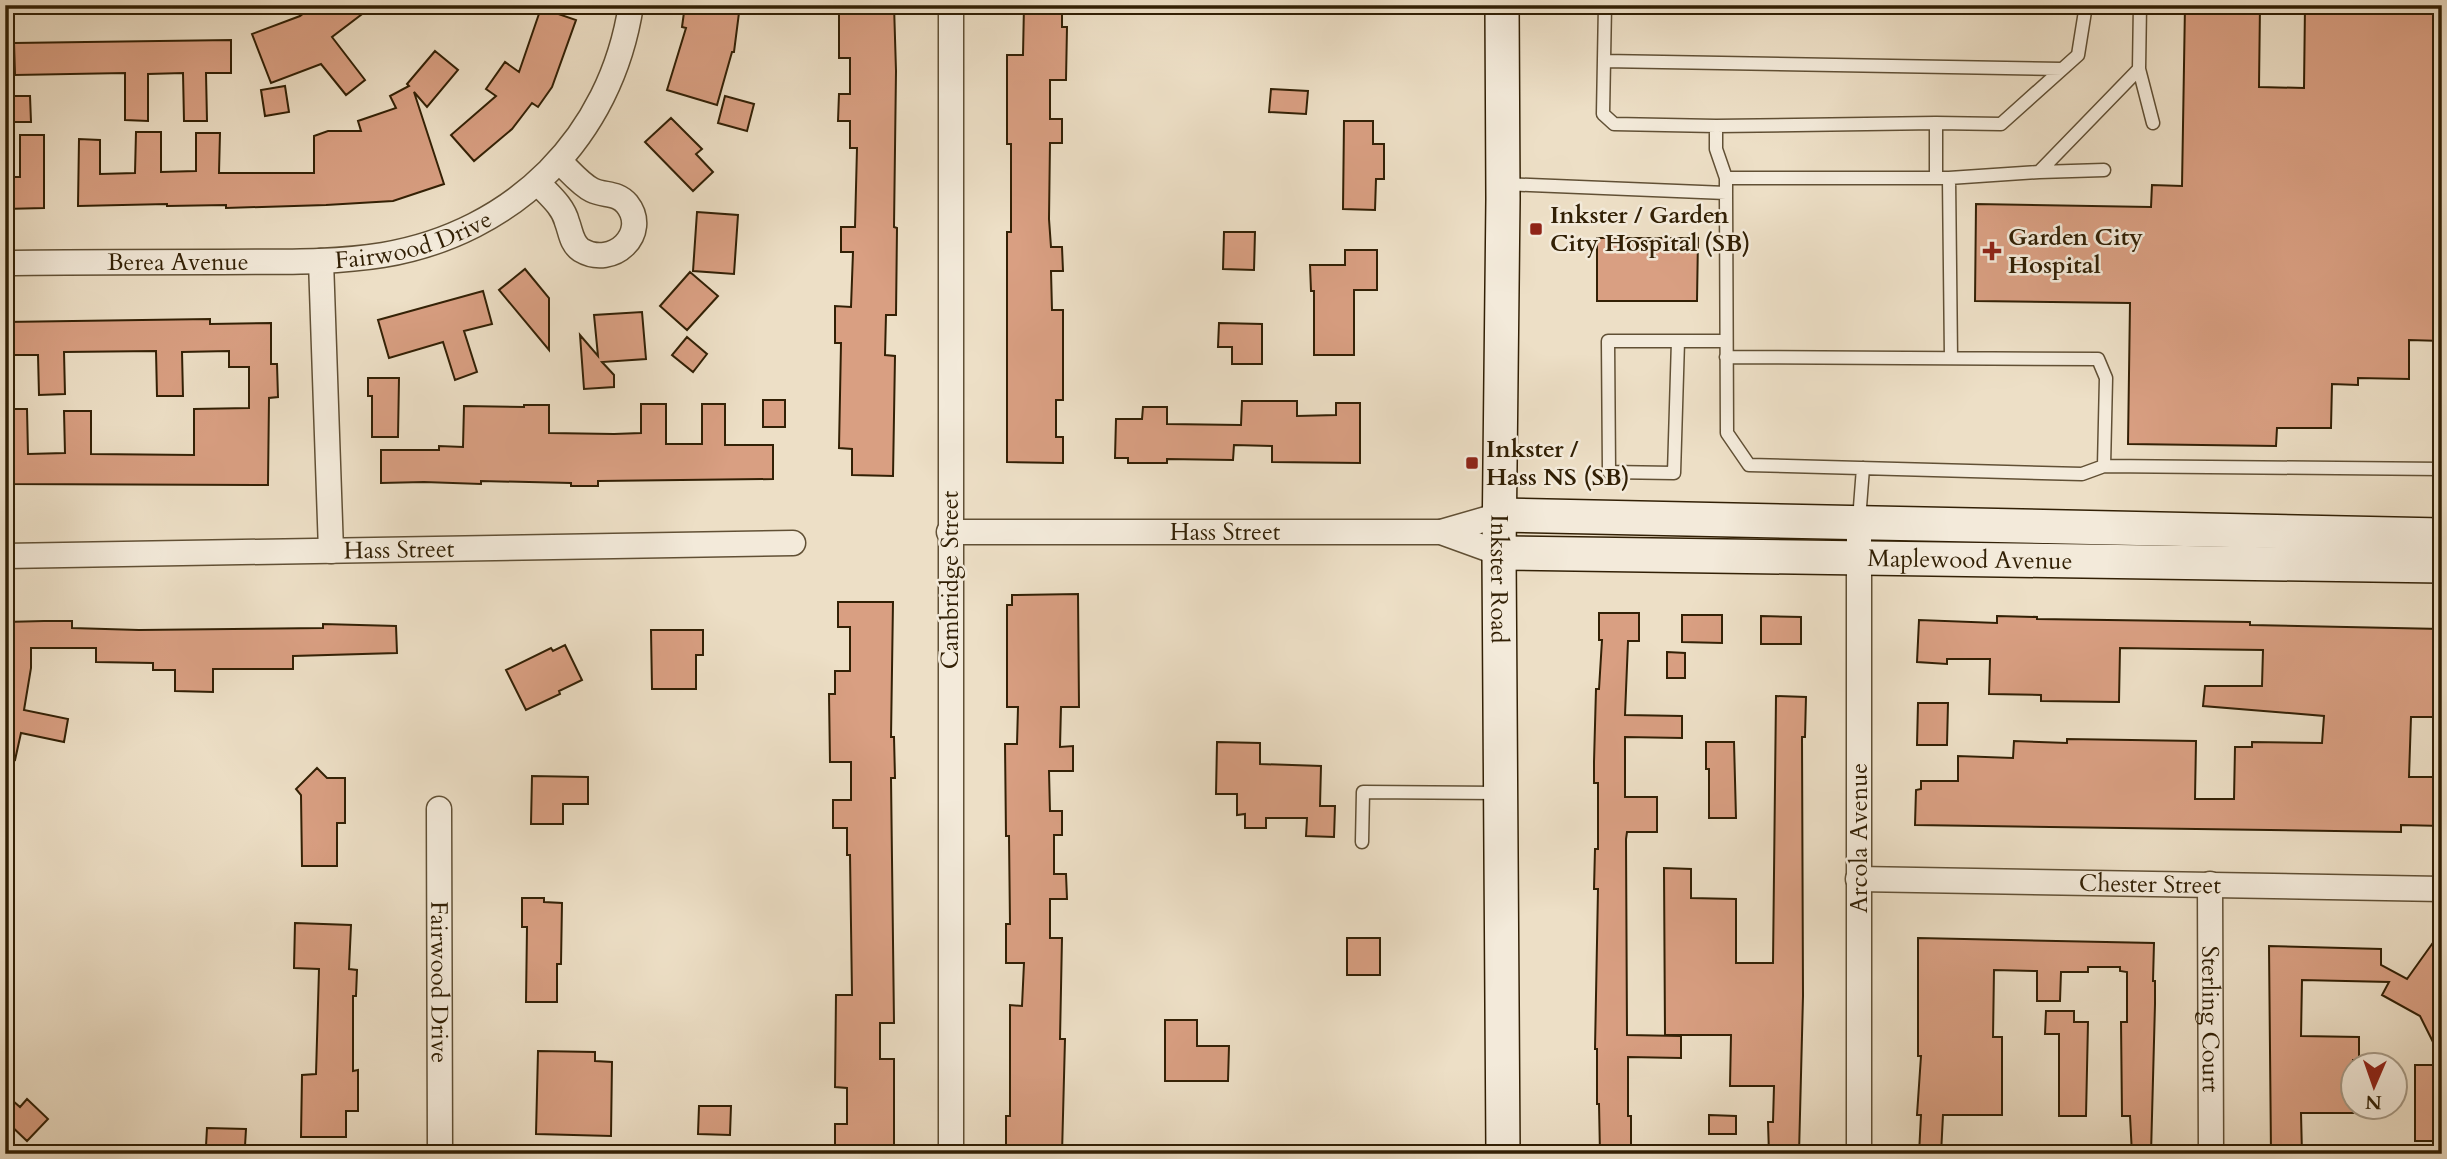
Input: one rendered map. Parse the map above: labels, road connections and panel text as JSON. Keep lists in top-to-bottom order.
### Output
{
  "streets": {
    "street": [
      "Fairwood Drive",
      "Berea Avenue",
      "Hass Street",
      "Maplewood Avenue",
      "Inkster Road",
      "Cambridge Street",
      "Arcola Avenue",
      "Chester Street",
      "Sterling Court"
    ]
  },
  "crossings": [
    ["Fairwood Drive", "Berea Avenue"],
    ["Fairwood Drive", "Hass Street"],
    ["Hass Street", "Maplewood Avenue"],
    ["Hass Street", "Inkster Road"],
    ["Hass Street", "Cambridge Street"],
    ["Maplewood Avenue", "Inkster Road"],
    ["Maplewood Avenue", "Arcola Avenue"],
    ["Arcola Avenue", "Chester Street"],
    ["Chester Street", "Sterling Court"]
  ],
  "places": {
    "transit": ["Inkster / Garden City Hospital (SB)", "Inkster / Hass NS (SB)"],
    "health": ["Garden City Hospital"]
  },
  "north": "bottom"
}
